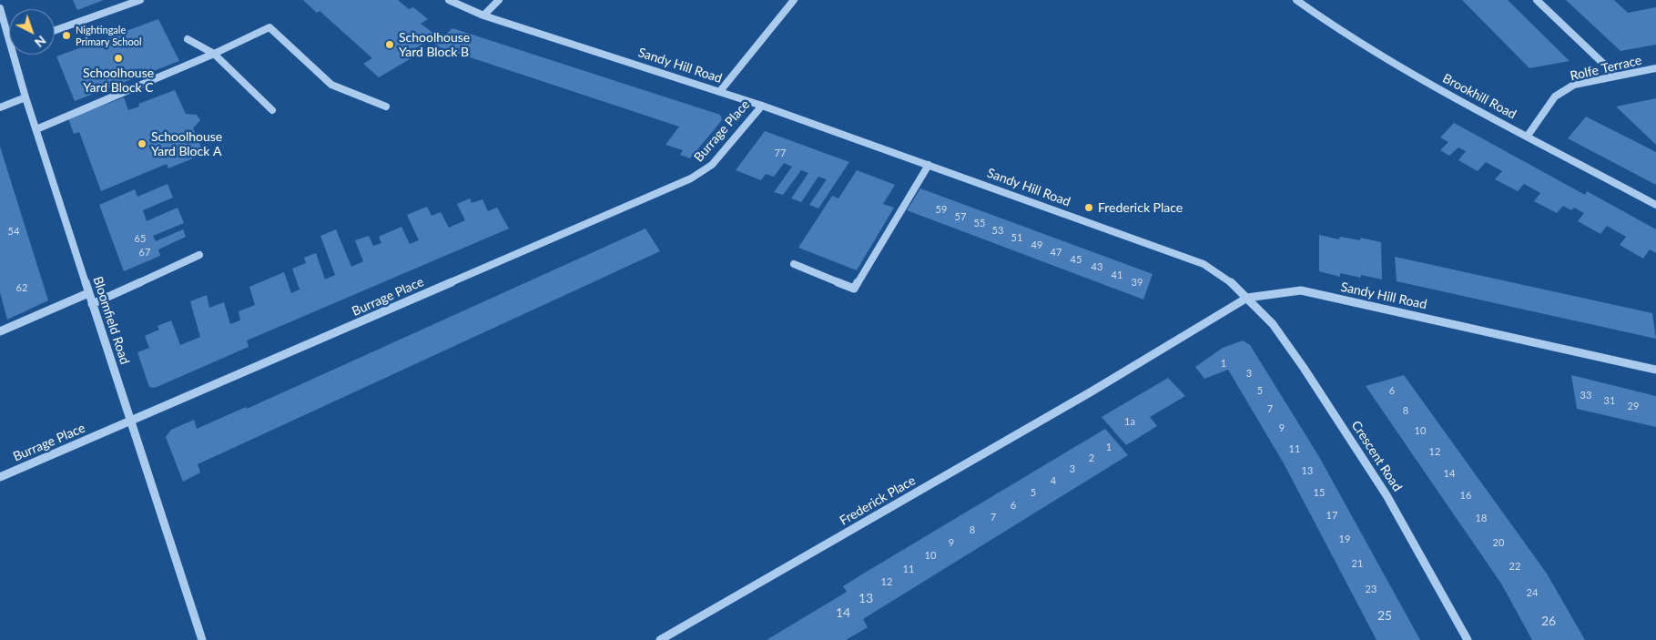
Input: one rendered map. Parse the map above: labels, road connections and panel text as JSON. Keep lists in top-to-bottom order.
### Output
{
  "streets": {
    "street": [
      "Sandy Hill Road",
      "Rolfe Terrace",
      "Brookhill Road",
      "Burrage Place",
      "Bloomfield Road",
      "Crescent Road",
      "Frederick Place"
    ]
  },
  "crossings": [
    ["Sandy Hill Road", "Burrage Place"],
    ["Sandy Hill Road", "Crescent Road"],
    ["Sandy Hill Road", "Frederick Place"],
    ["Rolfe Terrace", "Brookhill Road"],
    ["Burrage Place", "Bloomfield Road"],
    ["Crescent Road", "Frederick Place"]
  ],
  "places": [
    "Nightingale Primary School",
    "Schoolhouse Yard Block B",
    "Schoolhouse Yard Block C",
    "Schoolhouse Yard Block A",
    "Frederick Place"
  ],
  "house_numbers": [
    "77",
    "59",
    "57",
    "55",
    "53",
    "54",
    "51",
    "65",
    "49",
    "67",
    "47",
    "45",
    "43",
    "41",
    "39",
    "62",
    "1",
    "3",
    "5",
    "6",
    "33",
    "31",
    "29",
    "7",
    "8",
    "1a",
    "9",
    "10",
    "1",
    "11",
    "12",
    "2",
    "3",
    "13",
    "14",
    "4",
    "5",
    "15",
    "16",
    "6",
    "17",
    "7",
    "18",
    "8",
    "19",
    "9",
    "20",
    "10",
    "21",
    "22",
    "11",
    "12",
    "23",
    "24",
    "13",
    "14",
    "25",
    "26"
  ],
  "north": "bottom right"
}
